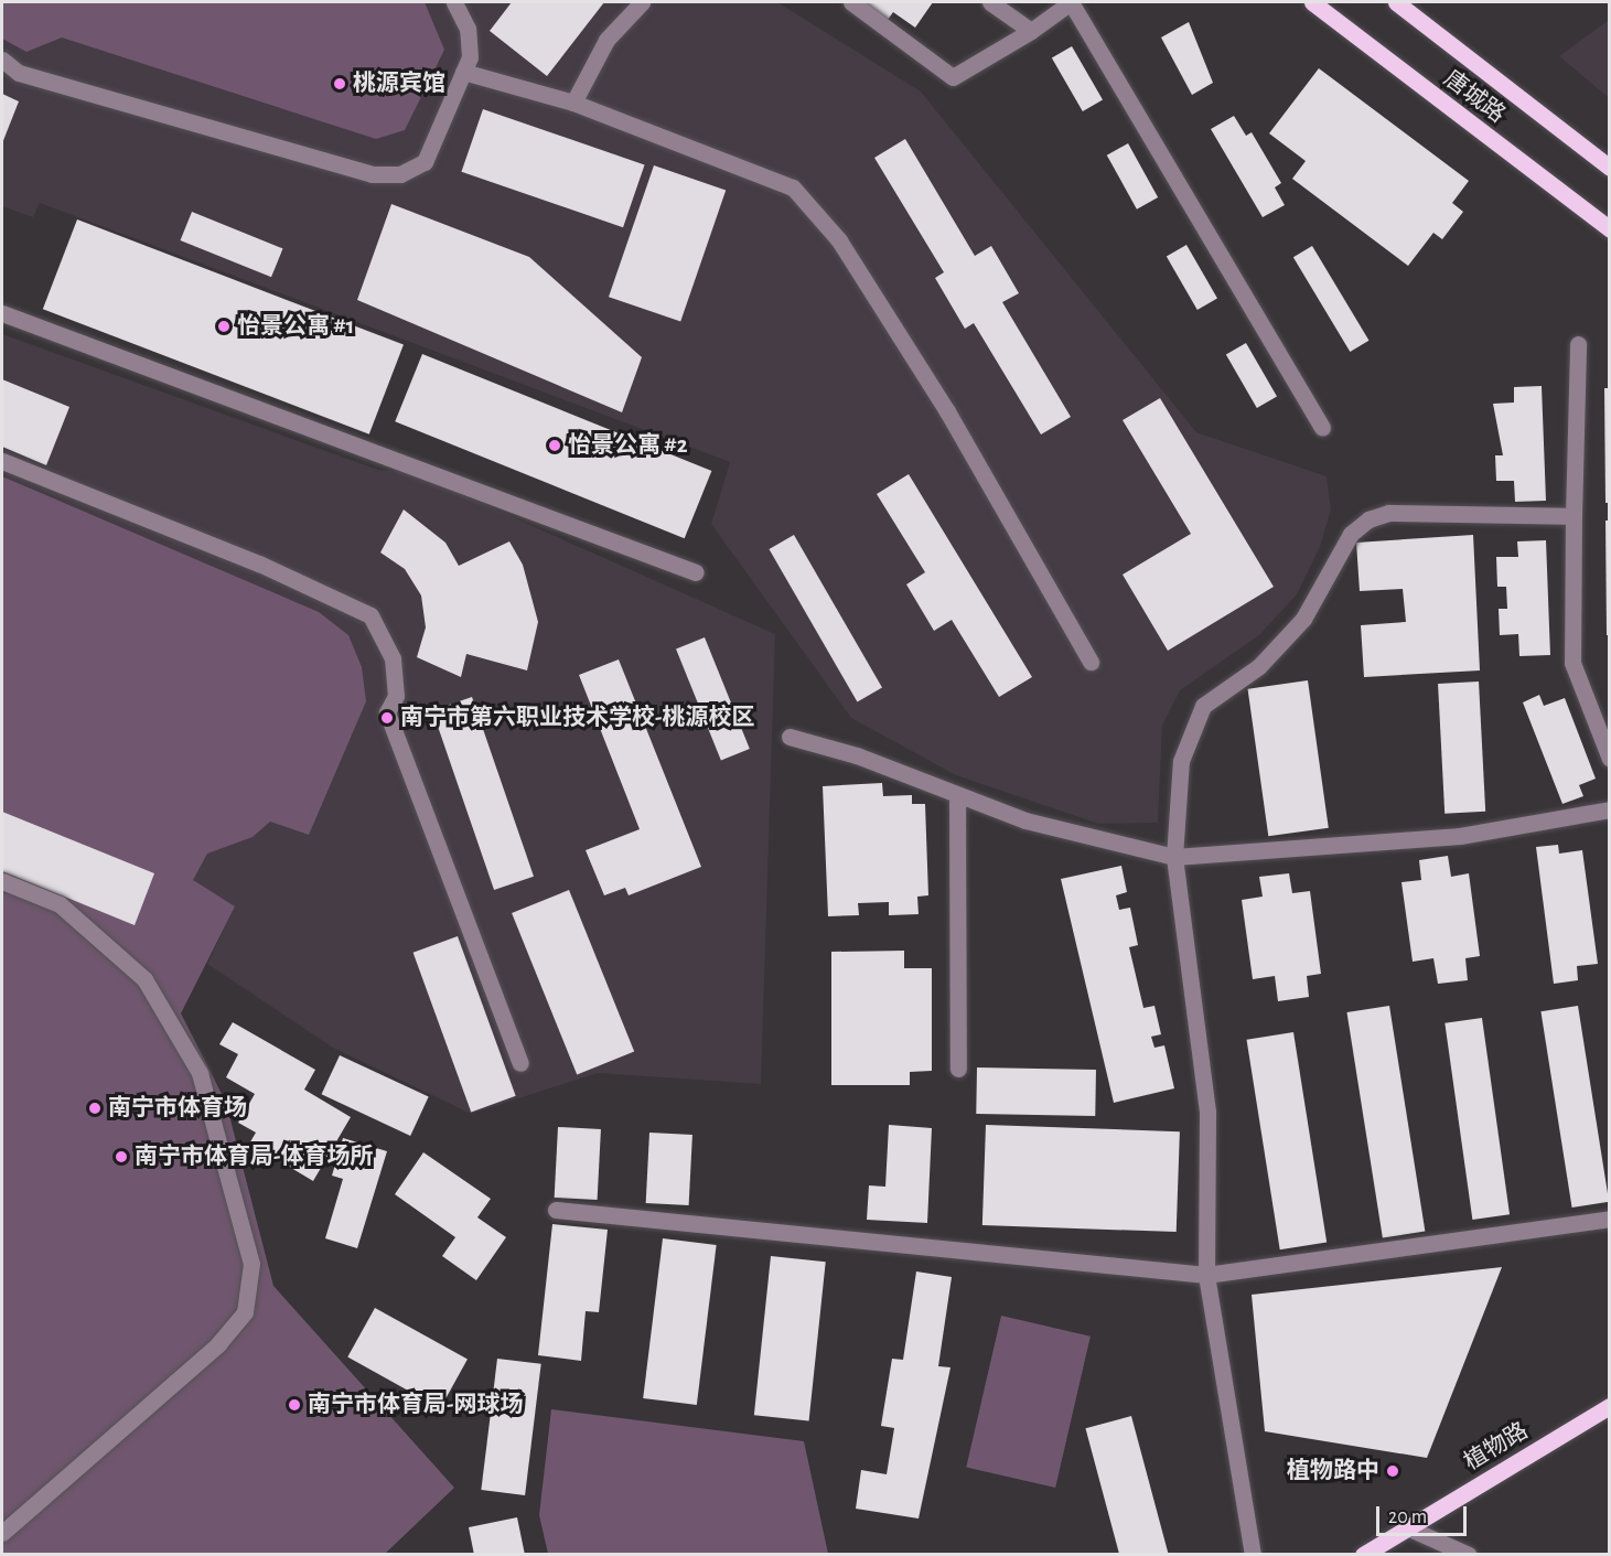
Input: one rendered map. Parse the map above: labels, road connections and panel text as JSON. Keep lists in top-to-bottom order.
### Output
{
  "streets": {
    "main road": ["唐城路", "植物路"]
  },
  "places": [
    "桃源宾馆",
    "怡景公寓 #1",
    "怡景公寓 #2",
    "南宁市第六职业技术学校-桃源校区",
    "南宁市体育场",
    "南宁市体育局-体育场所",
    "南宁市体育局-网球场",
    "植物路中"
  ],
  "scale_bar": "20 m"
}
